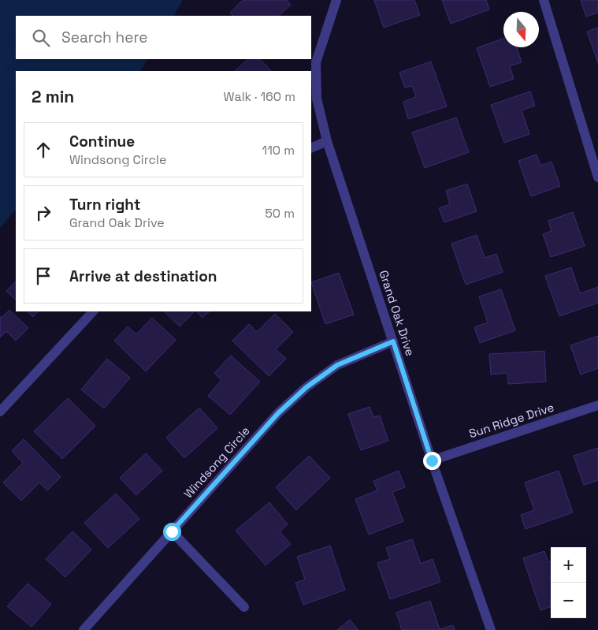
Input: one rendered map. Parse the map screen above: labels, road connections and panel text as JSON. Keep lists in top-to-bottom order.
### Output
{
  "streets": {
    "street": ["Grand Oak Drive", "Sun Ridge Drive", "Windsong Circle"]
  },
  "crossings": [
    ["Grand Oak Drive", "Sun Ridge Drive"],
    ["Grand Oak Drive", "Windsong Circle"]
  ],
  "north": "bottom",
  "page": {
    "search": "Search here",
    "heading": ["2 min", "Walk · 160 m"],
    "list": [
      ["Continue", "Windsong Circle", "110 m"],
      ["Turn right", "Grand Oak Drive", "50 m"],
      "Arrive at destination"
    ],
    "map_buttons": ["+", "−"]
  }
}
